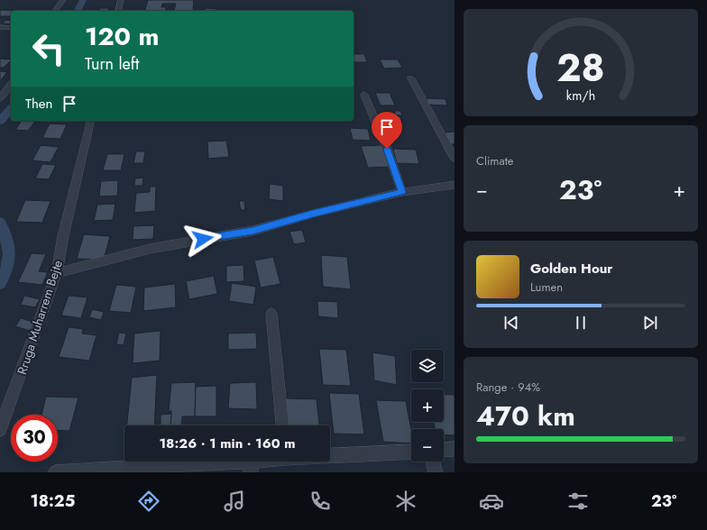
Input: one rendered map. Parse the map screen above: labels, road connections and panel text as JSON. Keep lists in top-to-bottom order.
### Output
{
  "streets": {
    "street": ["Rruga Muharrem Bejte"]
  },
  "page": {
    "turn": ["120 m", "Turn left"],
    "then": "Then",
    "tile": [
      "Climate",
      ["Range · 94%", "470 km"]
    ],
    "heat": ["−", "23°", "+"],
    "song": ["Golden Hour", "Lumen"],
    "map_buttons": ["+", "−"],
    "limit": "30",
    "trip": "18:26 · 1 min · 160 m",
    "tabs": ["18:25", "23°"],
    "gauge": ["28", "km/h"]
  }
}
